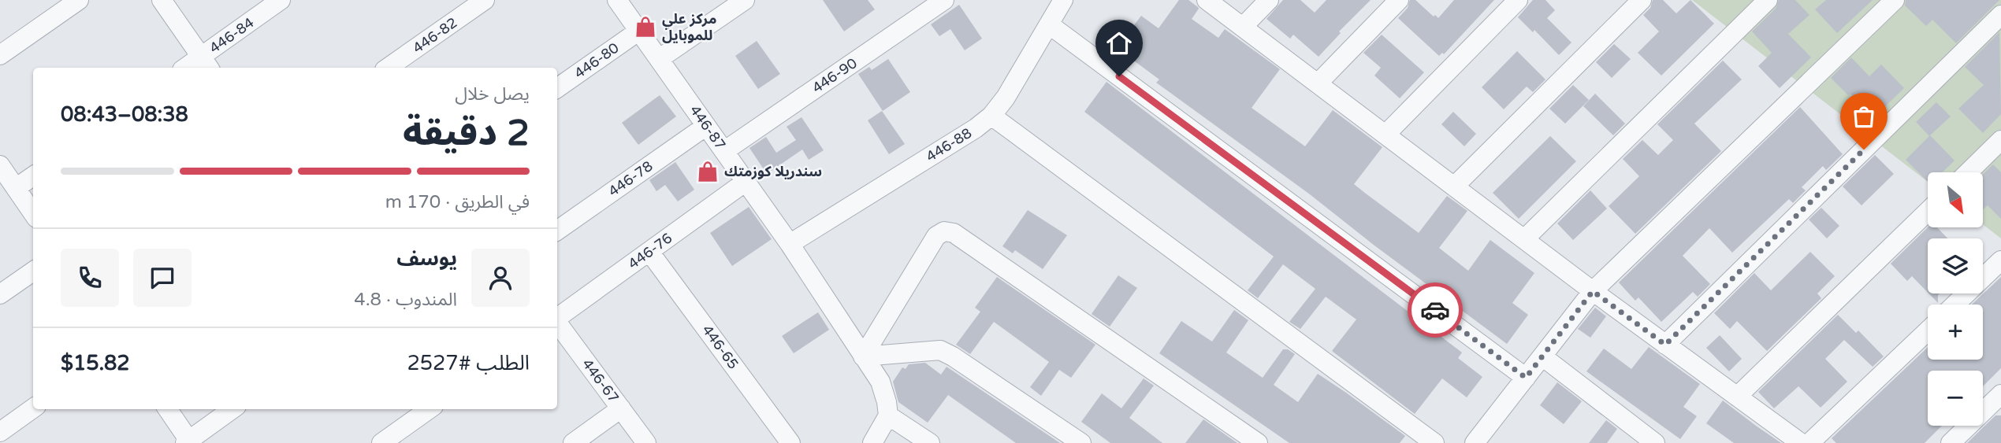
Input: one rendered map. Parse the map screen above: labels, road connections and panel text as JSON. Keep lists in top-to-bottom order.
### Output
{
  "streets": {
    "street": [
      "446-84",
      "446-82",
      "446-80",
      "446-90",
      "446-87",
      "446-88",
      "446-78",
      "446-76",
      "446-65",
      "446-67"
    ]
  },
  "crossings": [
    ["446-80", "446-87"],
    ["446-90", "446-87"],
    ["446-87", "446-88"],
    ["446-87", "446-78"],
    ["446-87", "446-76"],
    ["446-76", "446-65"]
  ],
  "places": {
    "shop": ["مركز علي للموبايل", "سندريلا كوزمتك"]
  },
  "north": "bottom right",
  "page": {
    "heading": ["2 دقيقة", "يصل خلال", "08:38–08:43"],
    "panel": [
      "يوسف",
      "المندوب · 4.8",
      "الطلب #2527",
      "$15.82"
    ],
    "bar": "في الطريق · 170 m",
    "map_buttons": ["+", "−"]
  }
}
